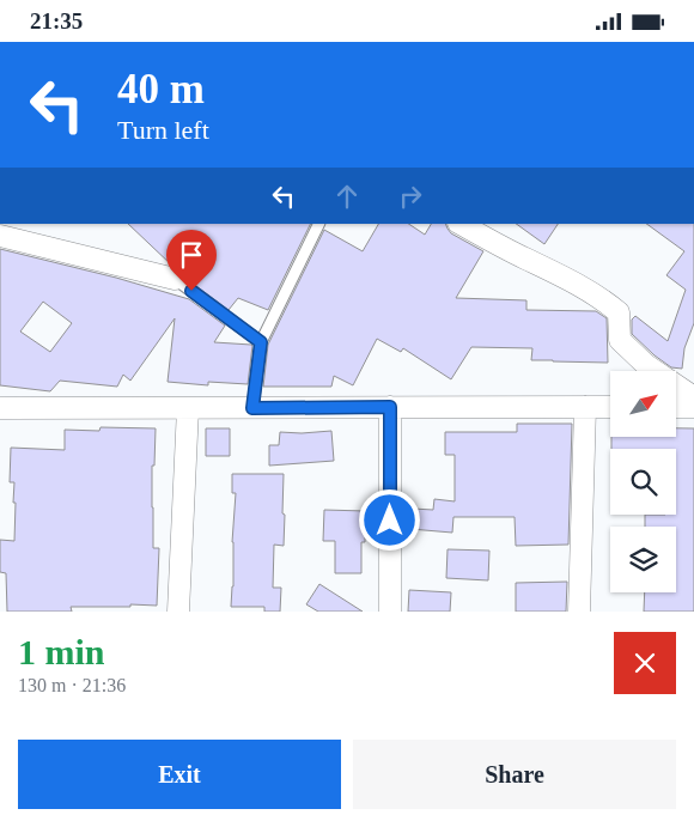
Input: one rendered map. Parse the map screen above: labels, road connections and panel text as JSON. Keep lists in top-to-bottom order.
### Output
{
  "north": "top right",
  "page": {
    "status": "21:35",
    "turn": ["40 m", "Turn left"],
    "heading": ["1 min", "130 m · 21:36"],
    "buttons": ["Exit", "Share"]
  }
}
